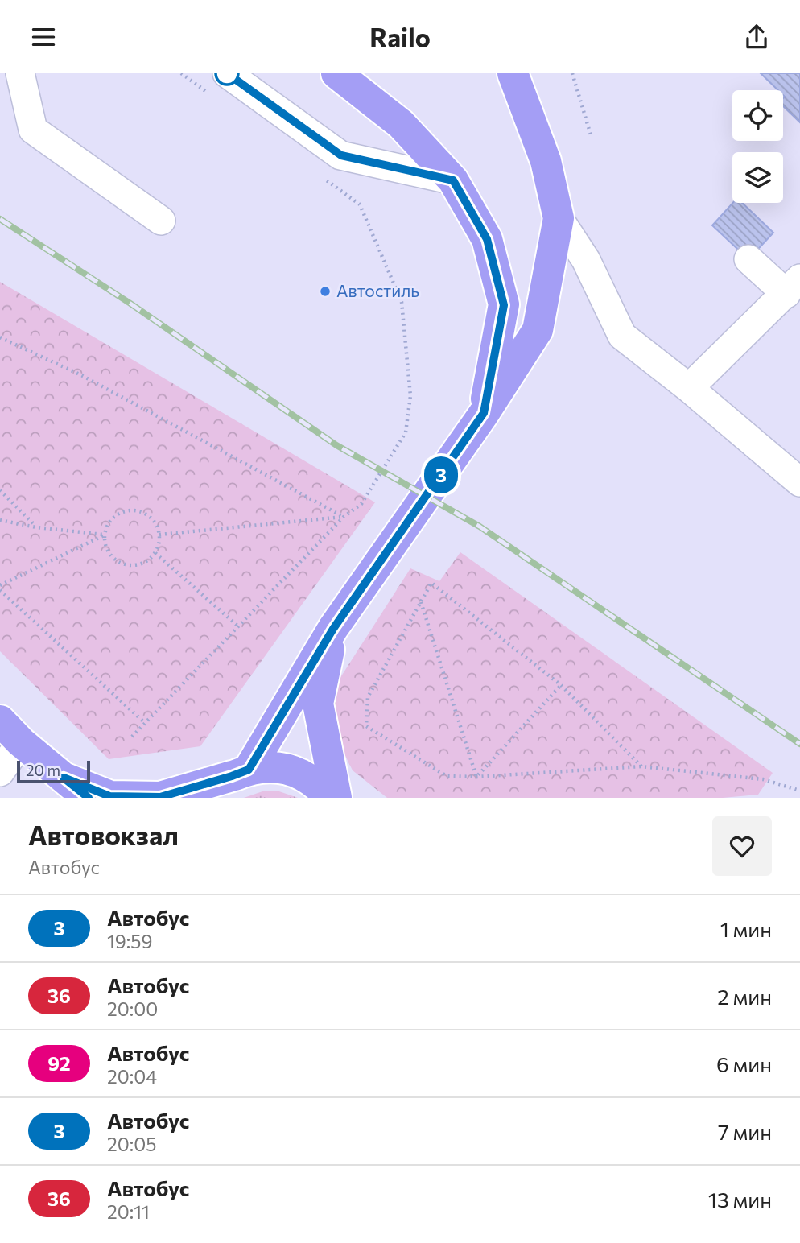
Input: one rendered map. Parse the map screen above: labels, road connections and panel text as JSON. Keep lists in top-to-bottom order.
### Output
{
  "places": ["Автостиль"],
  "lines": ["bus line 3"],
  "scale_bar": "20 m",
  "page": {
    "header": "Railo",
    "on_map": "3",
    "scale": "20 m",
    "heading": ["Автовокзал", "Автобус"],
    "list": [
      {
        "mark": "3",
        "name": "Автобус",
        "note": "19:59",
        "value": "1 мин"
      },
      {
        "mark": "36",
        "name": "Автобус",
        "note": "20:00",
        "value": "2 мин"
      },
      {
        "mark": "92",
        "name": "Автобус",
        "note": "20:04",
        "value": "6 мин"
      },
      {
        "mark": "3",
        "name": "Автобус",
        "note": "20:05",
        "value": "7 мин"
      },
      {
        "mark": "36",
        "name": "Автобус",
        "note": "20:11",
        "value": "13 мин"
      }
    ]
  }
}
